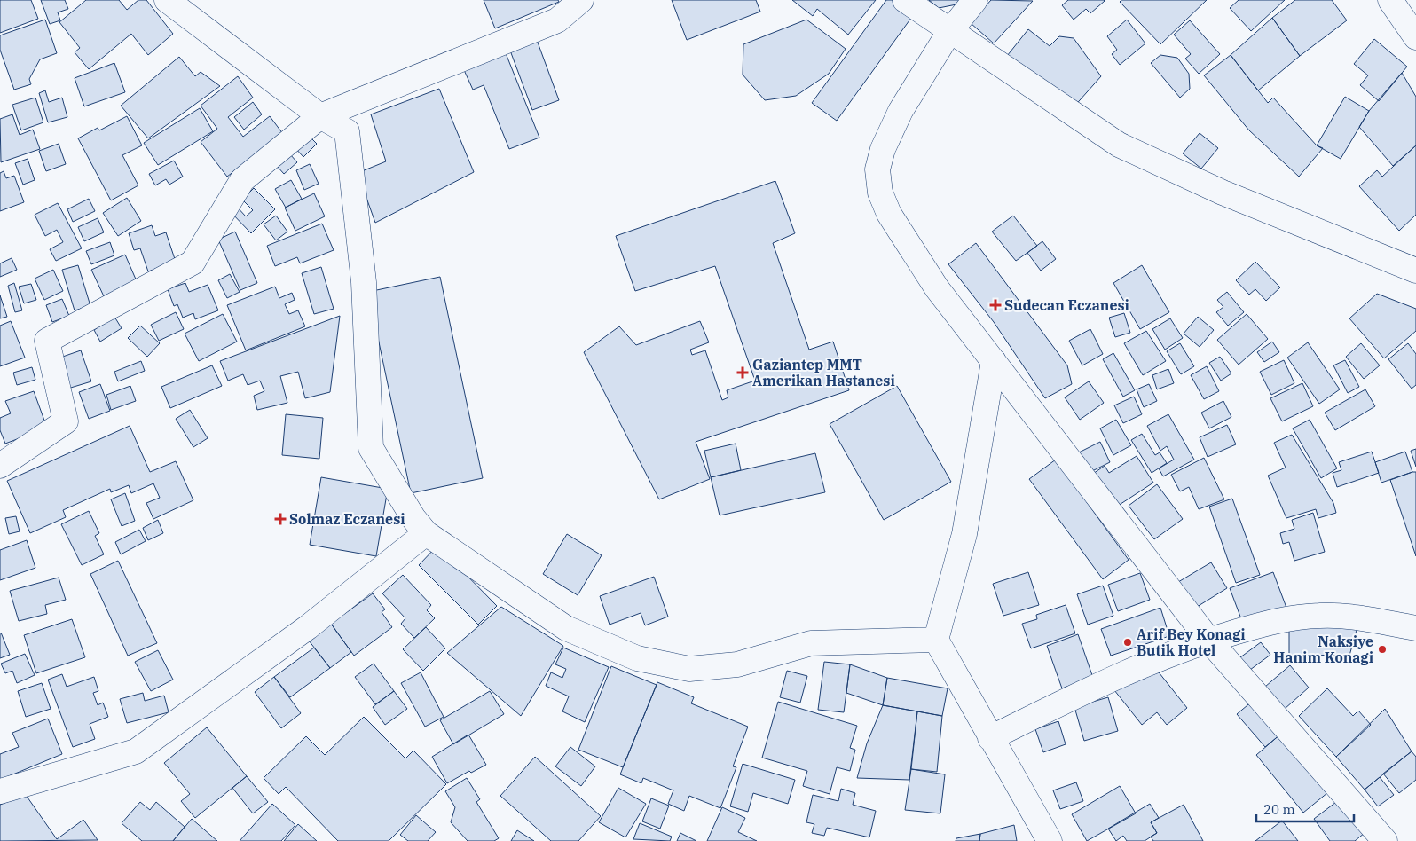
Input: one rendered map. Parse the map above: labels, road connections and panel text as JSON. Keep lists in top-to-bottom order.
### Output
{
  "places": {
    "health": ["Sudecan Eczanesi", "Gaziantep MMT Amerikan Hastanesi", "Solmaz Eczanesi"],
    "other": ["Arif Bey Konagi Butik Hotel", "Naksiye Hanim Konagi"]
  },
  "scale_bar": "20 m"
}
